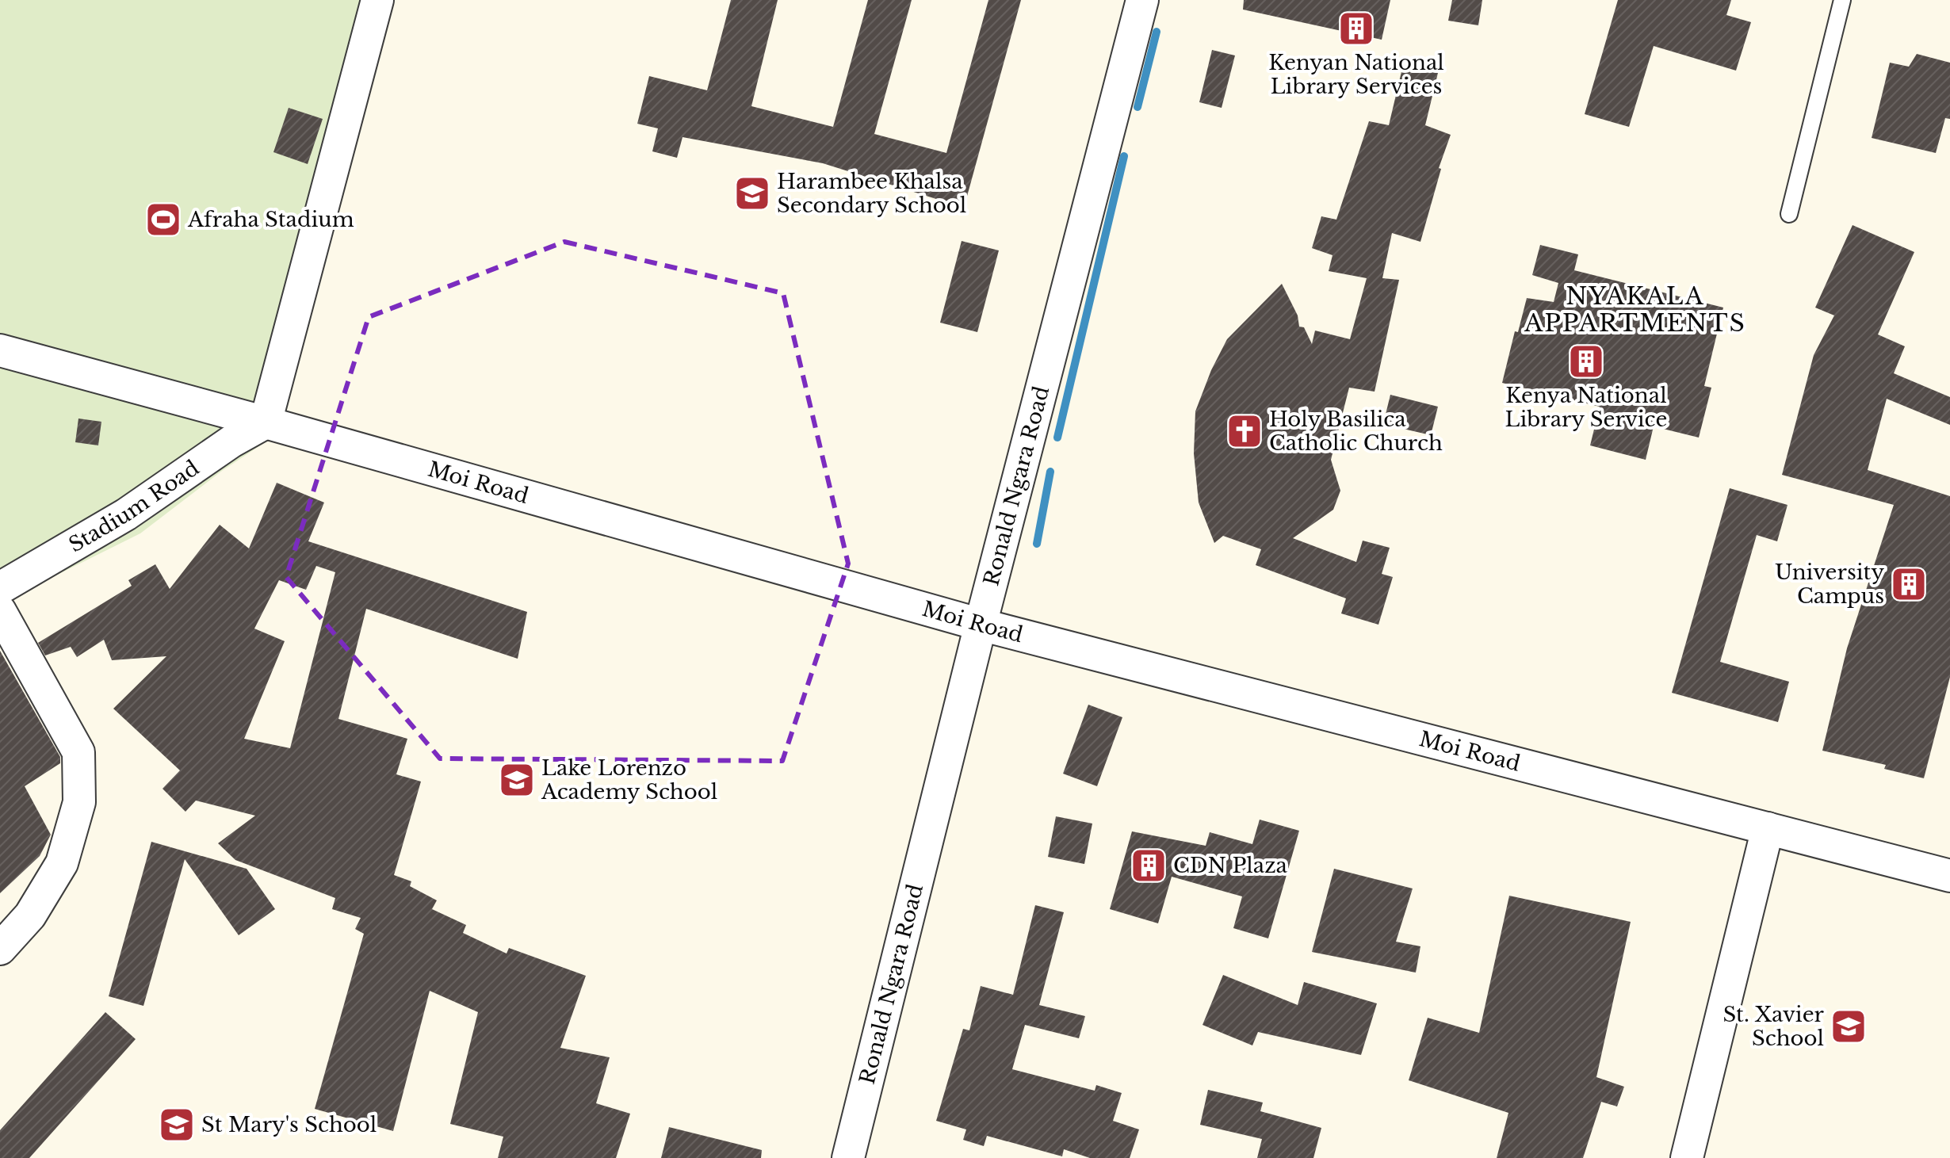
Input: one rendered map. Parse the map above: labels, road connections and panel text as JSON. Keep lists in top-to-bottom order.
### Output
{
  "streets": {
    "street": ["Moi Road", "Ronald Ngara Road", "Stadium Road"]
  },
  "crossings": [
    ["Moi Road", "Ronald Ngara Road"],
    ["Moi Road", "Stadium Road"]
  ],
  "districts": ["NYAKALA APPARTMENTS"],
  "places": {
    "building": [
      "Kenyan National Library Services",
      "Kenya National Library Service",
      "University Campus",
      "CDN Plaza"
    ],
    "school or university": [
      "Harambee Khalsa Secondary School",
      "Lake Lorenzo Academy School",
      "St. Xavier School",
      "St Mary's School"
    ],
    "sports": ["Afraha Stadium"],
    "church": ["Holy Basilica Catholic Church"]
  }
}
